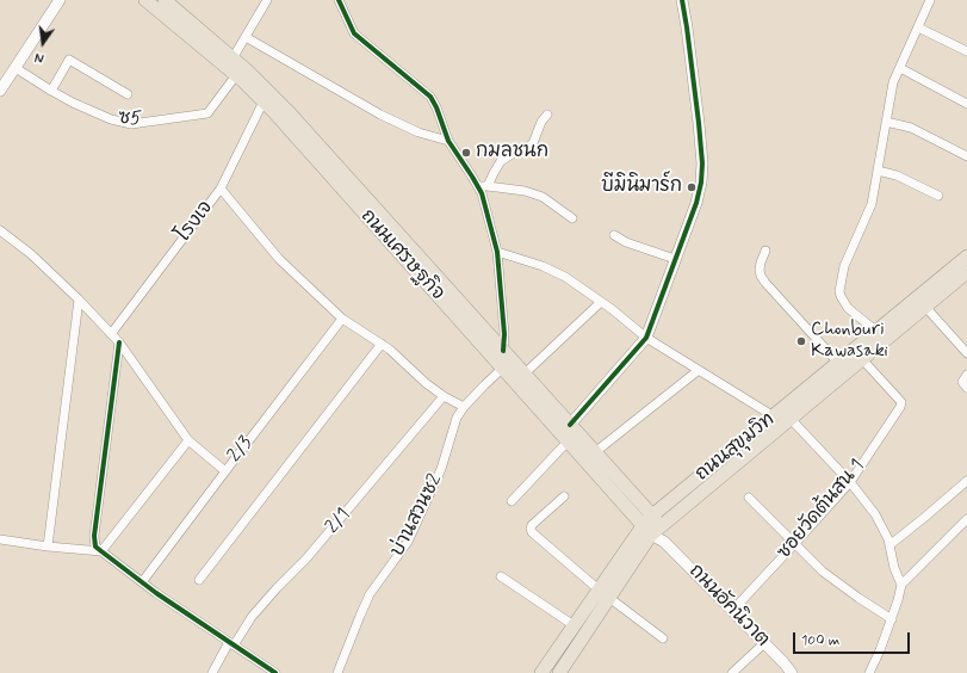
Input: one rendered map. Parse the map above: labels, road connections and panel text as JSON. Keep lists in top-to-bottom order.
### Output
{
  "streets": {
    "main road": ["ถนนเศรษฐกิจ", "ถนนสุขุมวิท"],
    "street": [
      "ซ5",
      "โรงเจ",
      "2/3",
      "ซอยวัดต้นสน 1",
      "บ่านสวนซ2",
      "2/1",
      "ถนนอัคนิวาต"
    ]
  },
  "crossings": [
    ["ซ5", "ถนนเศรษฐกิจ"],
    ["โรงเจ", "ถนนเศรษฐกิจ"],
    ["ถนนเศรษฐกิจ", "ถนนสุขุมวิท"],
    ["ถนนเศรษฐกิจ", "บ่านสวนซ2"],
    ["ถนนเศรษฐกิจ", "ถนนอัคนิวาต"],
    ["ถนนสุขุมวิท", "ซอยวัดต้นสน 1"],
    ["ถนนสุขุมวิท", "ถนนอัคนิวาต"],
    ["ซอยวัดต้นสน 1", "ถนนอัคนิวาต"]
  ],
  "places": ["กมลชนก", "บีมินิมาร์ก", "Chonburi Kawasaki"],
  "scale_bar": "100 m",
  "north": "bottom"
}
